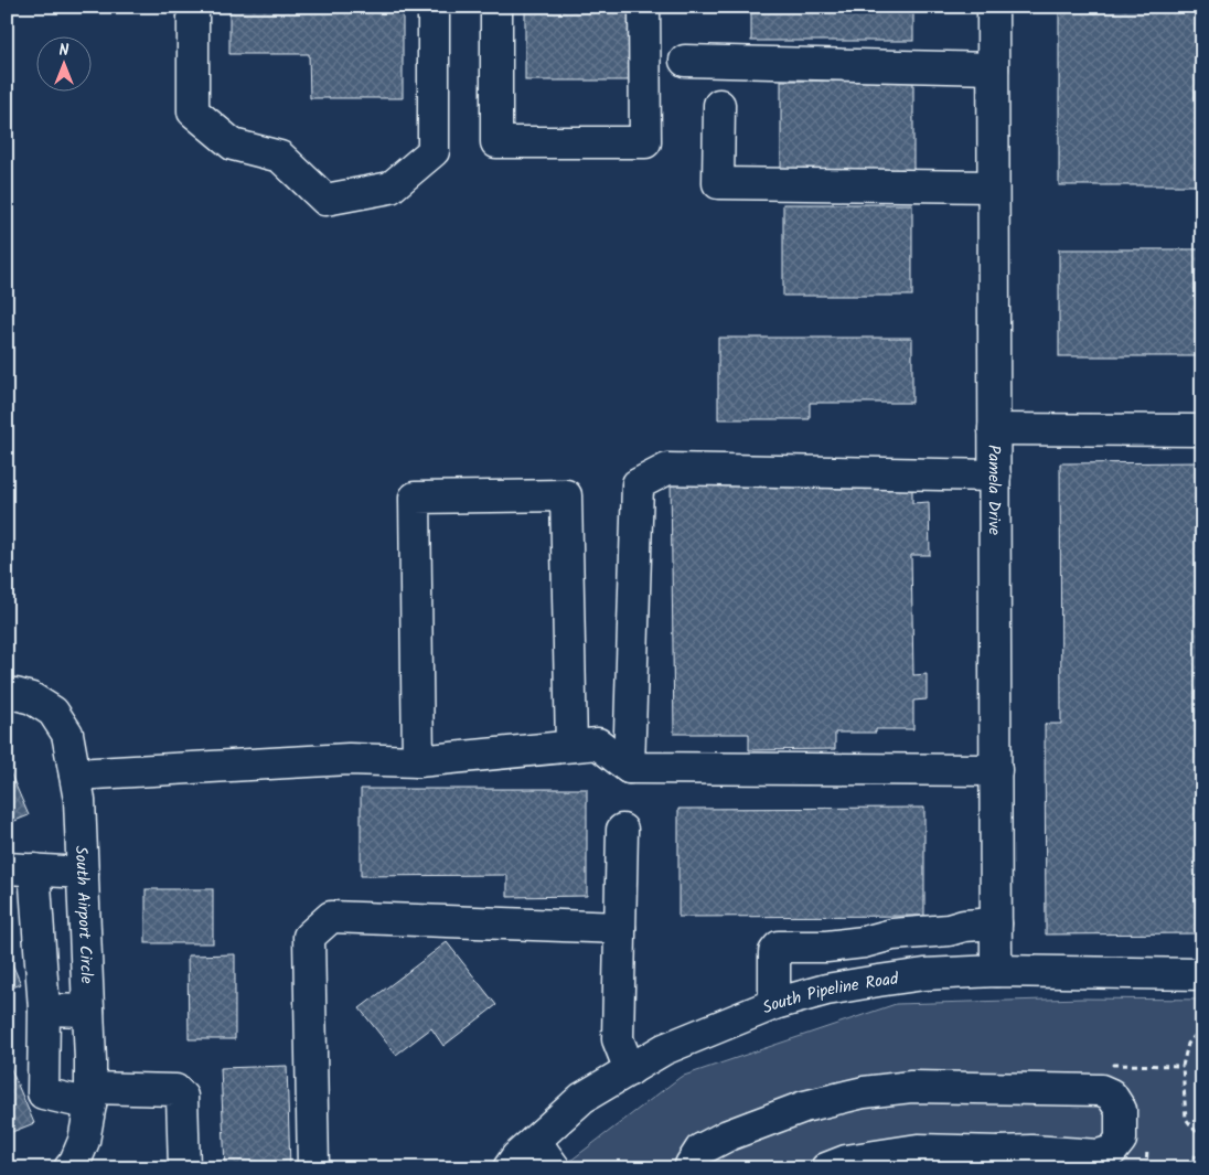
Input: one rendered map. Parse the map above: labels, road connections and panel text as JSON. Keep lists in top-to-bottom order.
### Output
{
  "streets": {
    "street": ["Pamela Drive", "South Airport Circle", "South Pipeline Road"]
  },
  "crossings": [
    ["Pamela Drive", "South Pipeline Road"]
  ],
  "north": "top"
}
